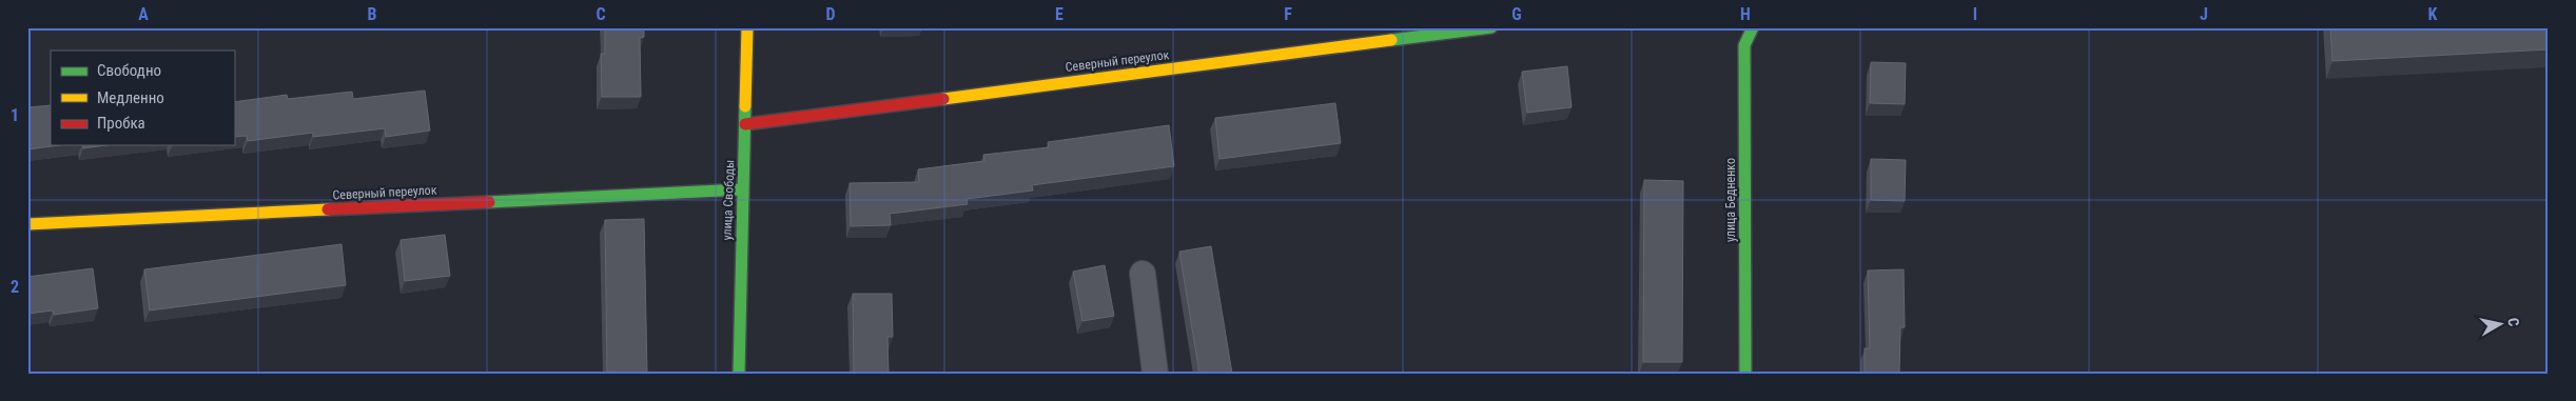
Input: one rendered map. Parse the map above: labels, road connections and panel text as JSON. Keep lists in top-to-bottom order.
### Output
{
  "streets": {
    "street": ["Северный переулок", "улица Свободы", "улица Бедненко"]
  },
  "crossings": [
    ["Северный переулок", "улица Свободы"]
  ],
  "legend": ["Свободно", "Медленно", "Пробка"],
  "north": "right",
  "grid": {
    "columns": [
      "A",
      "B",
      "C",
      "D",
      "E",
      "F",
      "G",
      "H",
      "I",
      "J",
      "K"
    ],
    "rows": ["1", "2"]
  }
}
